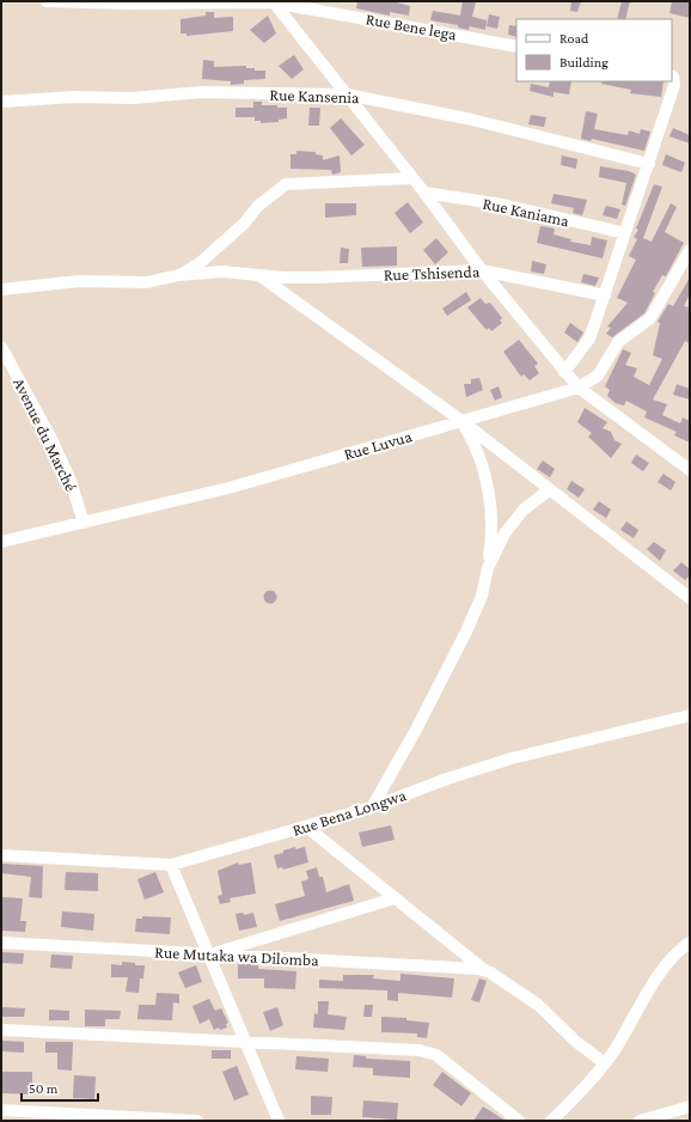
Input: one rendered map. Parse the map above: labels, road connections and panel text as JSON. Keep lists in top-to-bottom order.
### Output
{
  "streets": {
    "street": [
      "Rue Bene lega",
      "Rue Kansenia",
      "Rue Kaniama",
      "Rue Tshisenda",
      "Avenue du Marché",
      "Rue Luvua",
      "Rue Bena Longwa",
      "Rue Mutaka wa Dilomba"
    ]
  },
  "crossings": [
    ["Avenue du Marché", "Rue Luvua"]
  ],
  "legend": ["Road", "Building"],
  "scale_bar": "50 m"
}
